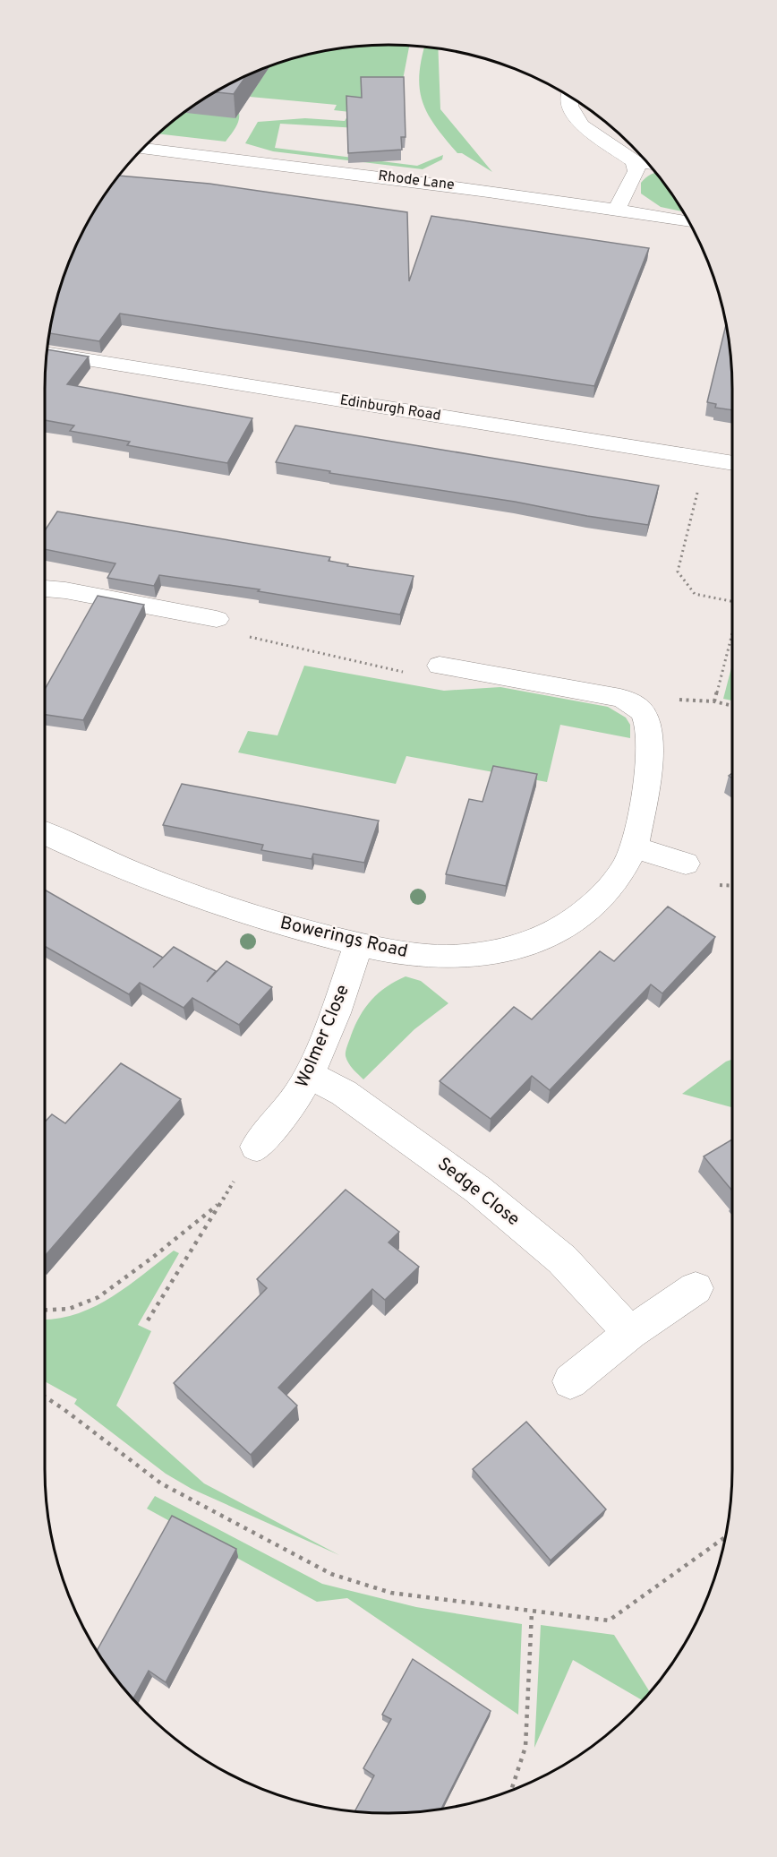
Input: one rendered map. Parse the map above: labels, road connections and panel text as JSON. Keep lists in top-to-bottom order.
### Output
{
  "streets": {
    "street": [
      "Rhode Lane",
      "Edinburgh Road",
      "Bowerings Road",
      "Wolmer Close",
      "Sedge Close"
    ]
  },
  "crossings": [
    ["Bowerings Road", "Wolmer Close"],
    ["Wolmer Close", "Sedge Close"]
  ]
}
